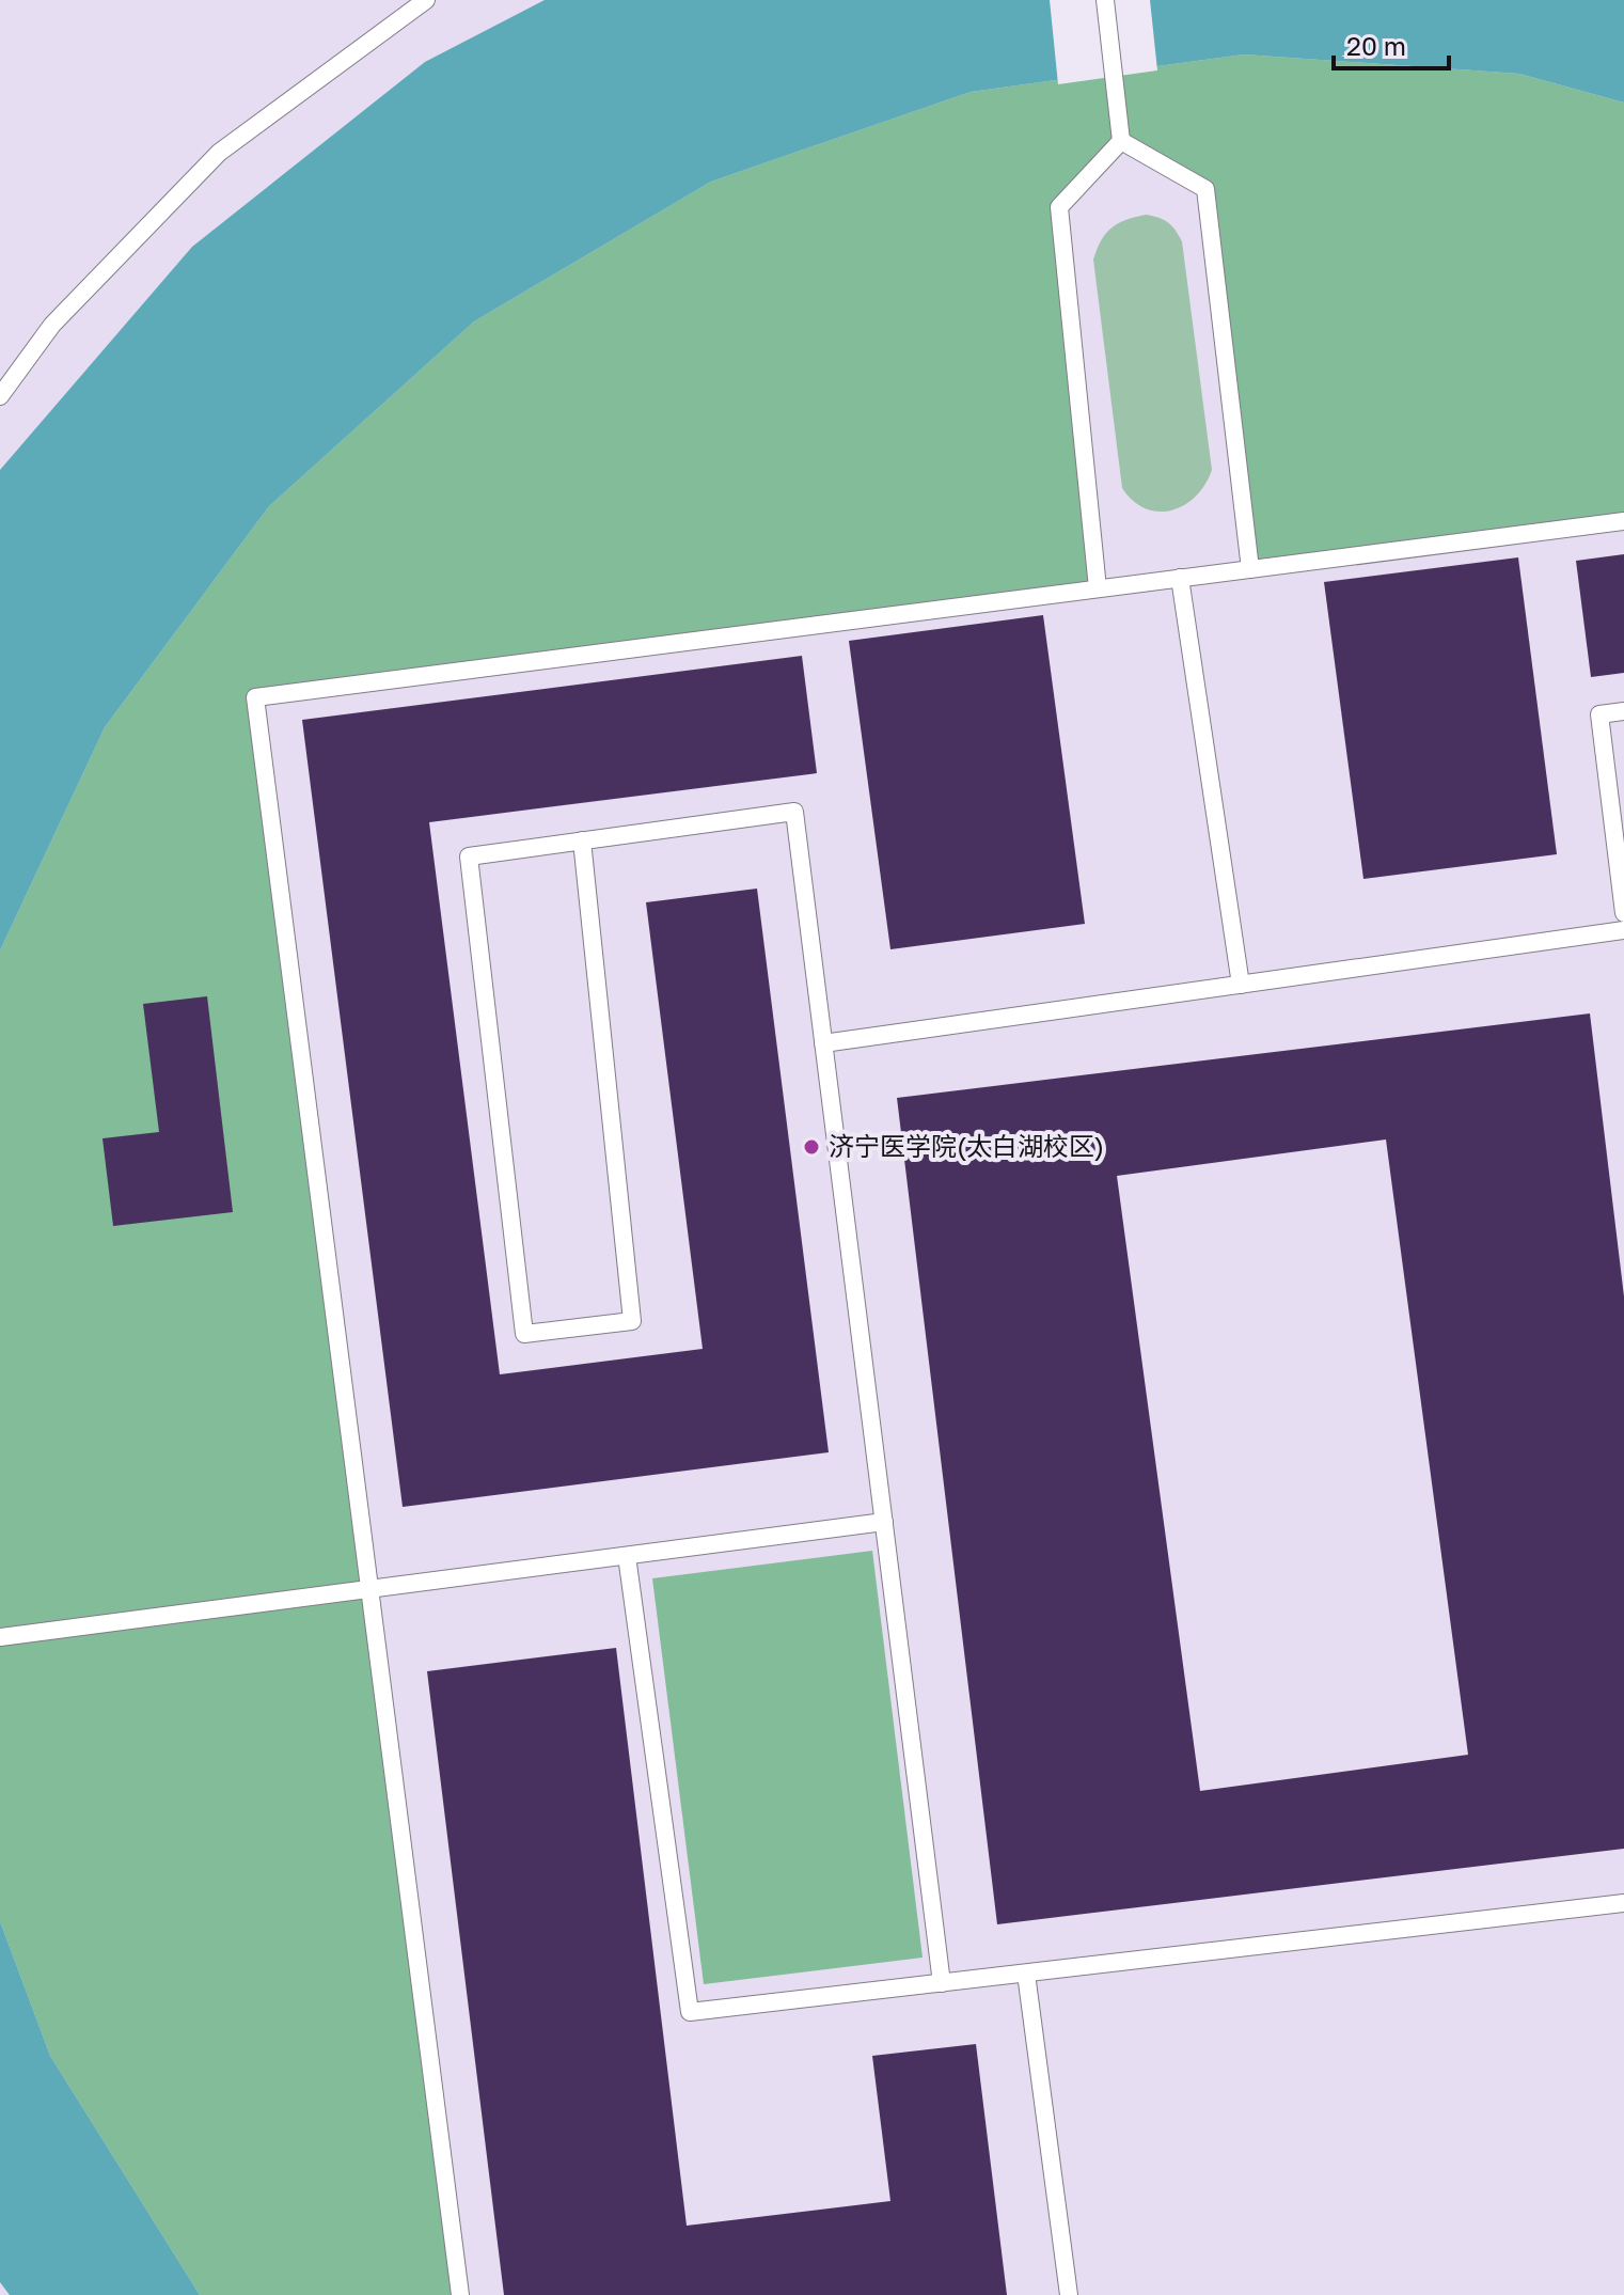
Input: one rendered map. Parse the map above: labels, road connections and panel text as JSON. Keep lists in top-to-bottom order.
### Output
{
  "places": ["济宁医学院(太白湖校区)"],
  "scale_bar": "20 m"
}
